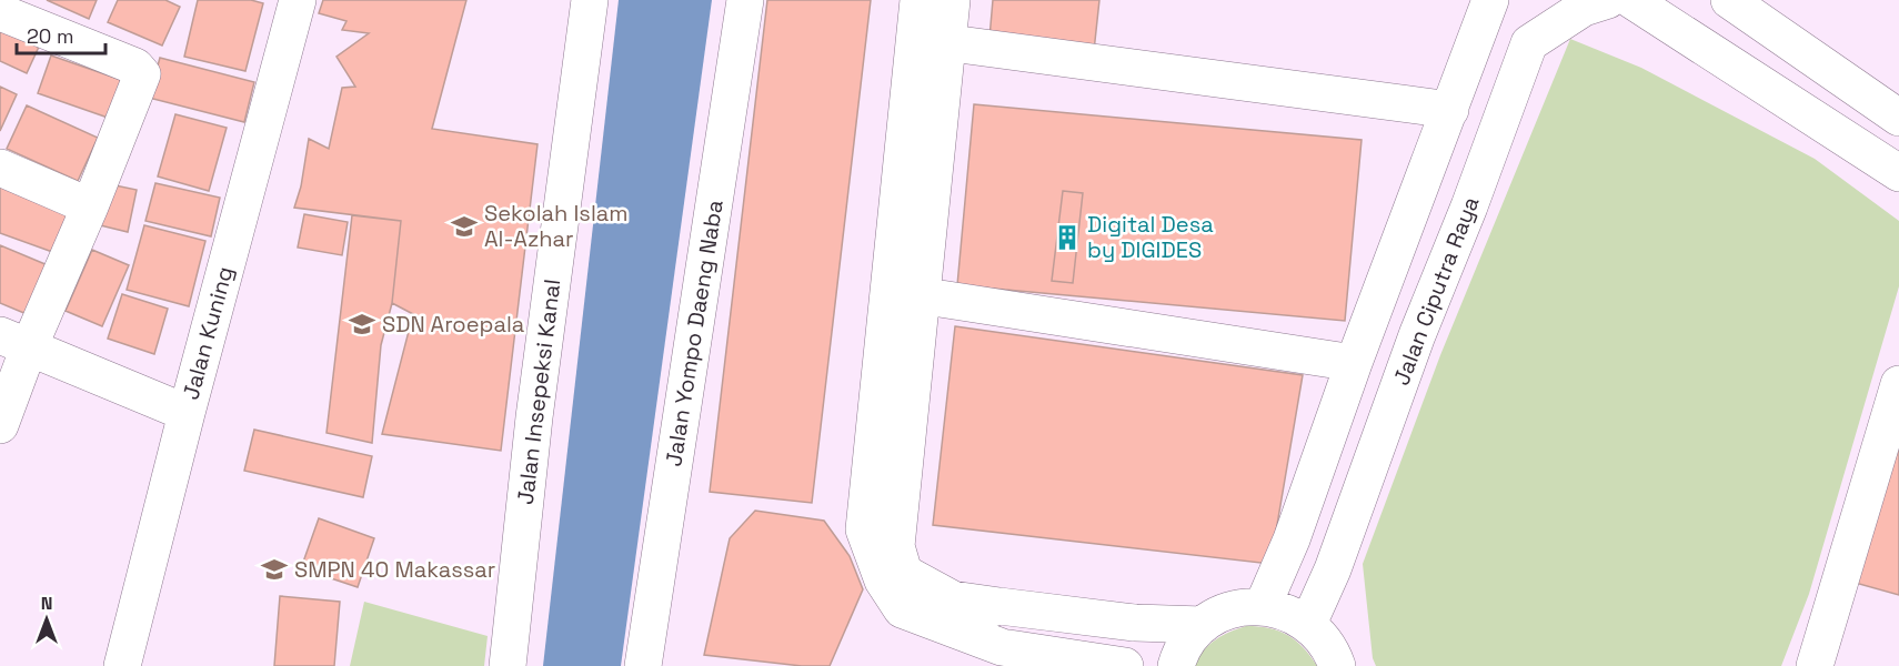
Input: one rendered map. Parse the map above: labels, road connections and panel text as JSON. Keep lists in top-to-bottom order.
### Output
{
  "streets": {
    "street": [
      "Jalan Ciputra Raya",
      "Jalan Kuning",
      "Jalan Yompo Daeng Naba",
      "Jalan Insepeksi Kanal"
    ]
  },
  "places": {
    "school or university": ["Sekolah Islam Al-Azhar", "SDN Aroepala", "SMPN 40 Makassar"],
    "building": ["Digital Desa by DIGIDES"]
  },
  "scale_bar": "20 m",
  "north": "top"
}
